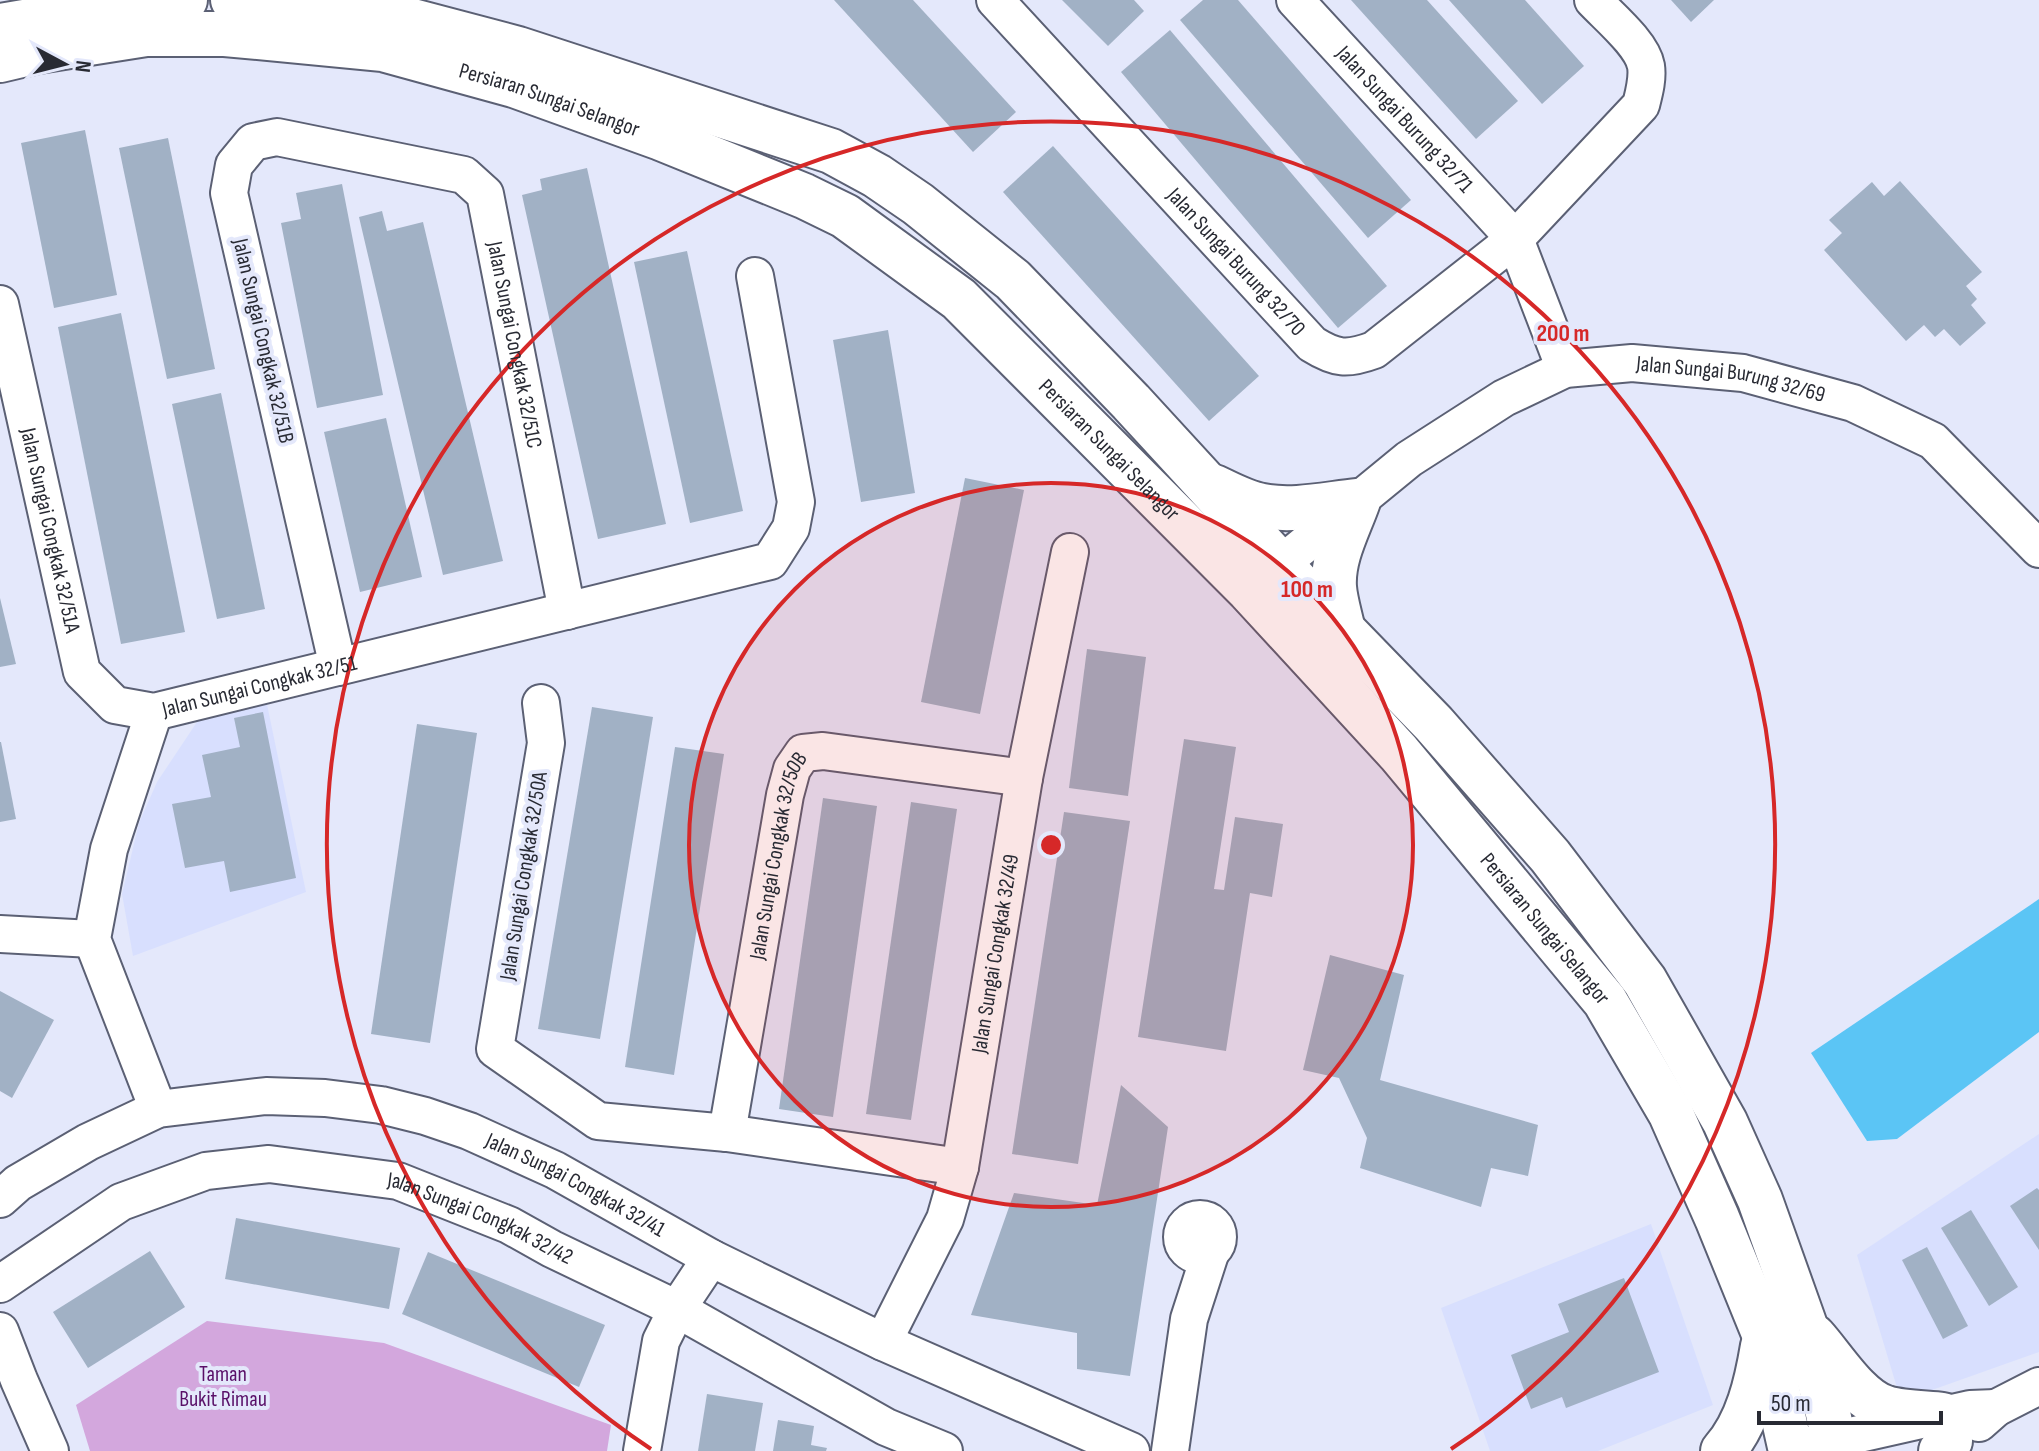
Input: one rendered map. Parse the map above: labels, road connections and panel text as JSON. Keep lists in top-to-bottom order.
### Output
{
  "streets": {
    "main road": ["Persiaran Sungai Selangor"],
    "street": [
      "Jalan Sungai Burung 32/71",
      "Jalan Sungai Burung 32/70",
      "Jalan Sungai Congkak 32/51B",
      "Jalan Sungai Congkak 32/51C",
      "Jalan Sungai Burung 32/69",
      "Jalan Sungai Congkak 32/51A",
      "Jalan Sungai Congkak 32/51",
      "Jalan Sungai Congkak 32/50B",
      "Jalan Sungai Congkak 32/50A",
      "Jalan Sungai Congkak 32/49",
      "Jalan Sungai Congkak 32/41",
      "Jalan Sungai Congkak 32/42"
    ]
  },
  "crossings": [
    ["Persiaran Sungai Selangor", "Jalan Sungai Burung 32/69"],
    ["Jalan Sungai Burung 32/71", "Jalan Sungai Burung 32/70"],
    ["Jalan Sungai Congkak 32/51B", "Jalan Sungai Congkak 32/51C"],
    ["Jalan Sungai Congkak 32/51B", "Jalan Sungai Congkak 32/51"],
    ["Jalan Sungai Congkak 32/51C", "Jalan Sungai Congkak 32/51"],
    ["Jalan Sungai Congkak 32/51A", "Jalan Sungai Congkak 32/51"],
    ["Jalan Sungai Congkak 32/50B", "Jalan Sungai Congkak 32/50A"],
    ["Jalan Sungai Congkak 32/50B", "Jalan Sungai Congkak 32/49"],
    ["Jalan Sungai Congkak 32/49", "Jalan Sungai Congkak 32/41"]
  ],
  "parks": ["Taman Bukit Rimau"],
  "scale_bar": "50 m",
  "north": "right",
  "rings": ["200 m", "100 m"]
}
